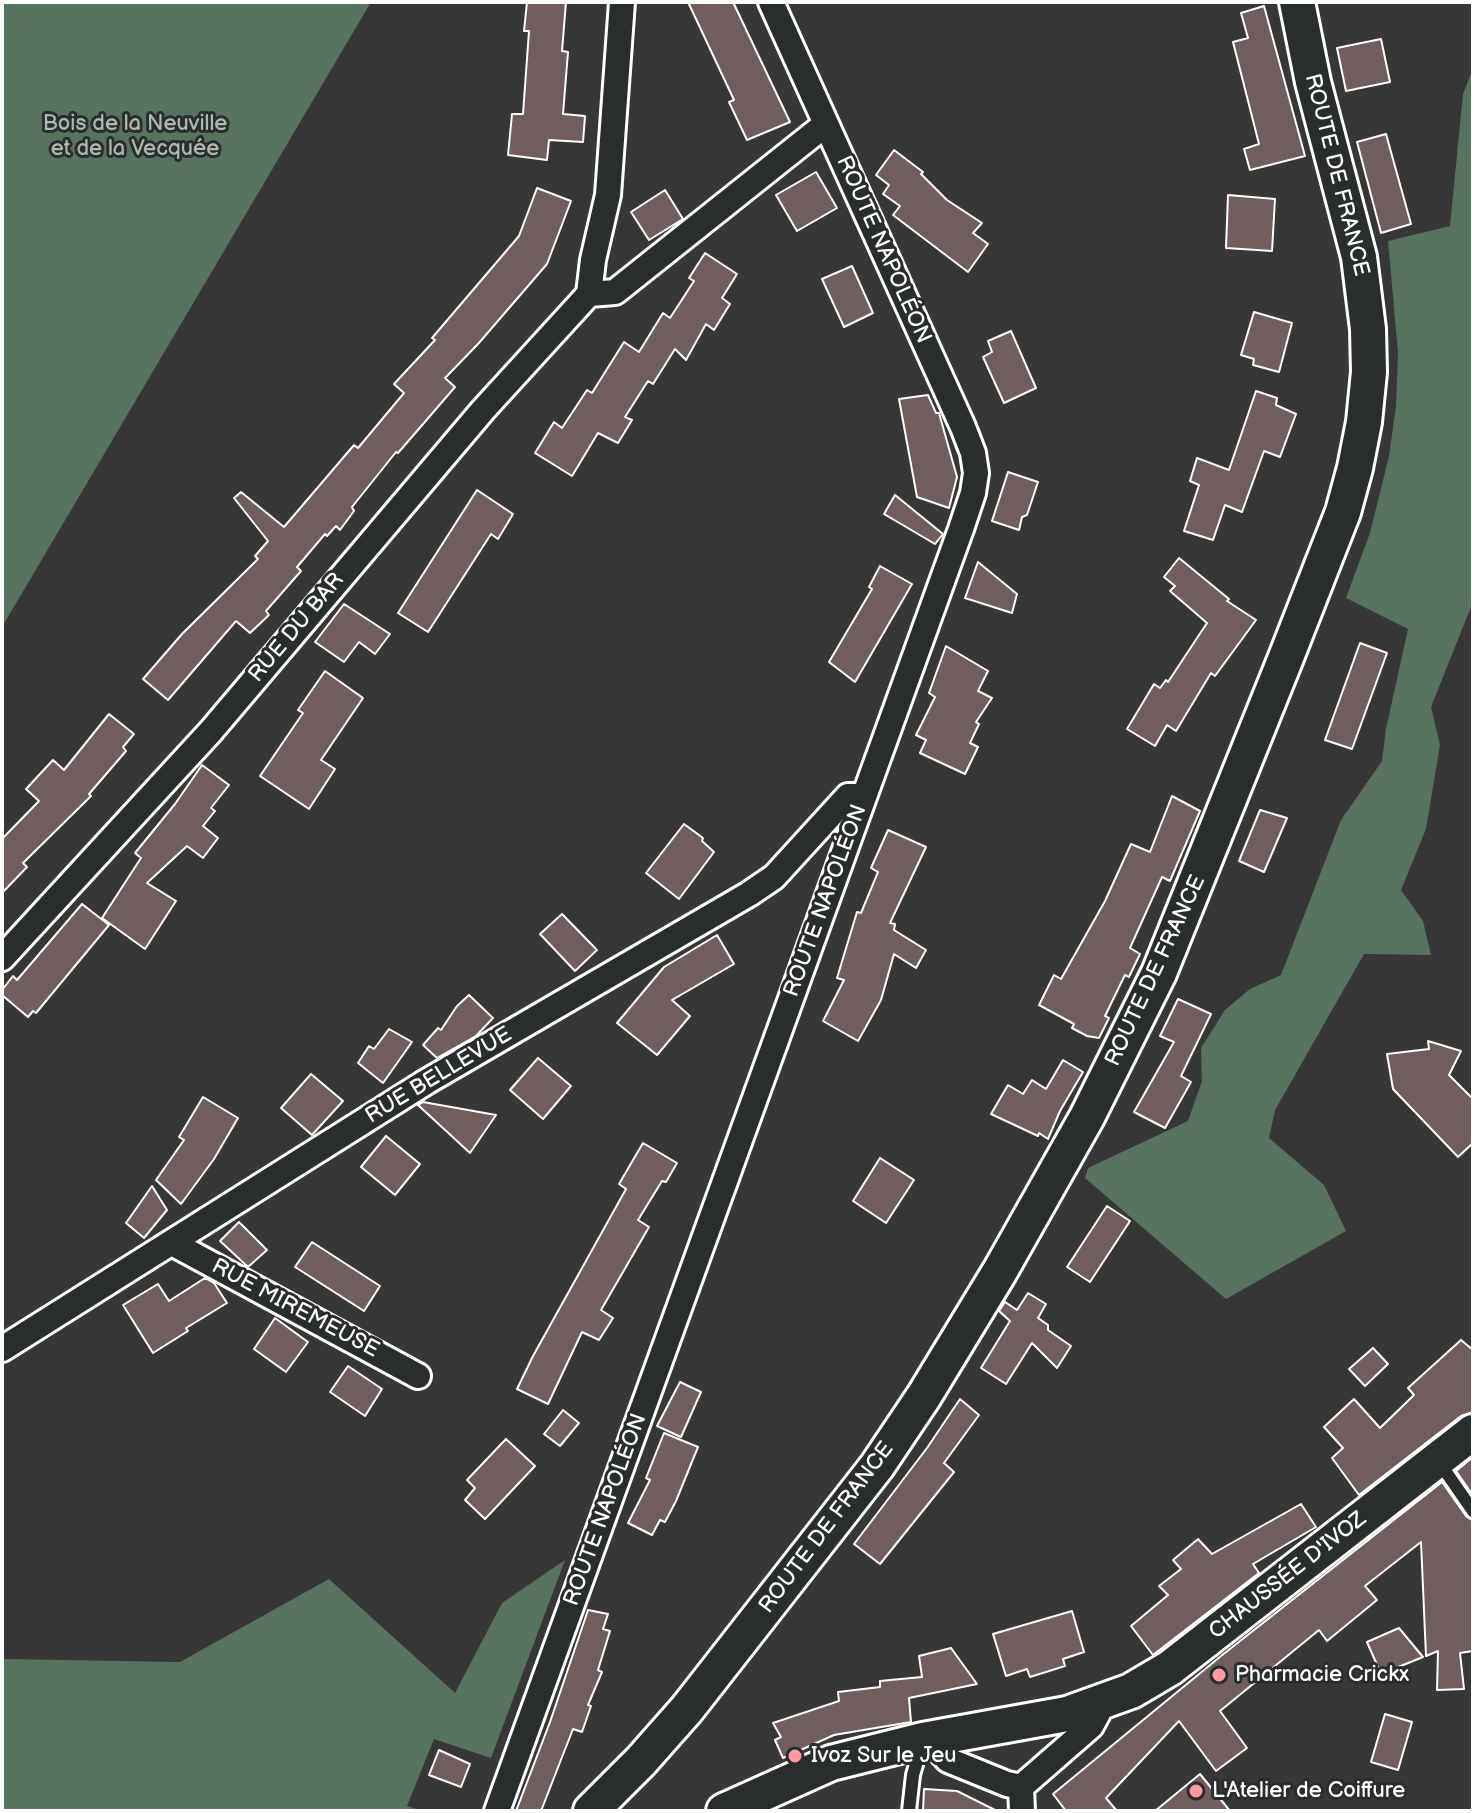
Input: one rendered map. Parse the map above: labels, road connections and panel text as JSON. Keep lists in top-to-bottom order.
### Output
{
  "streets": {
    "main road": ["ROUTE DE FRANCE", "CHAUSSÉE D'IVOZ"],
    "street": [
      "ROUTE NAPOLÉON",
      "RUE DU BAR",
      "RUE BELLEVUE",
      "RUE MIREMEUSE"
    ]
  },
  "crossings": [
    ["ROUTE NAPOLÉON", "RUE BELLEVUE"],
    ["RUE BELLEVUE", "RUE MIREMEUSE"]
  ],
  "parks": ["Bois de la Neuville et de la Vecquée"],
  "places": ["Pharmacie Crickx", "Ivoz Sur le Jeu", "L'Atelier de Coiffure"]
}
